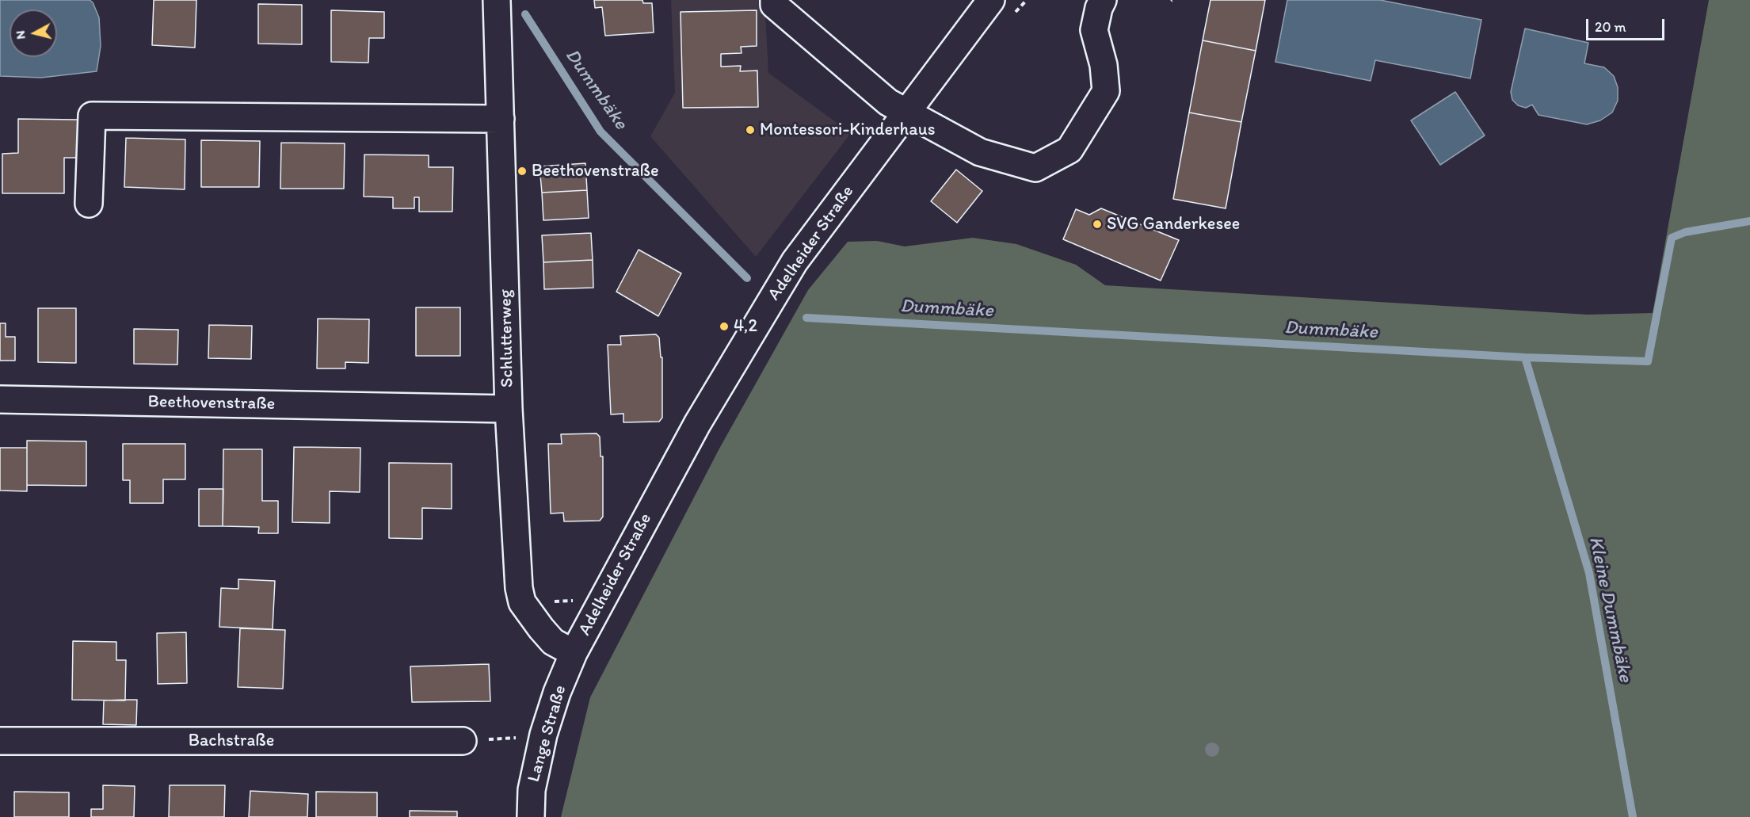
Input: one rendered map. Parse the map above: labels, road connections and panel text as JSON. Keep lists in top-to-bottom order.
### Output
{
  "streets": {
    "street": [
      "Adelheider Straße",
      "Schlutterweg",
      "Beethovenstraße",
      "Lange Straße",
      "Bachstraße"
    ]
  },
  "crossings": [
    ["Adelheider Straße", "Schlutterweg"],
    ["Adelheider Straße", "Lange Straße"],
    ["Schlutterweg", "Beethovenstraße"],
    ["Schlutterweg", "Lange Straße"]
  ],
  "water": ["Dummbäke", "Kleine Dummbäke"],
  "places": [
    "Montessori-Kinderhaus",
    "Beethovenstraße",
    "SVG Ganderkesee",
    "4,2"
  ],
  "scale_bar": "20 m",
  "north": "left"
}
